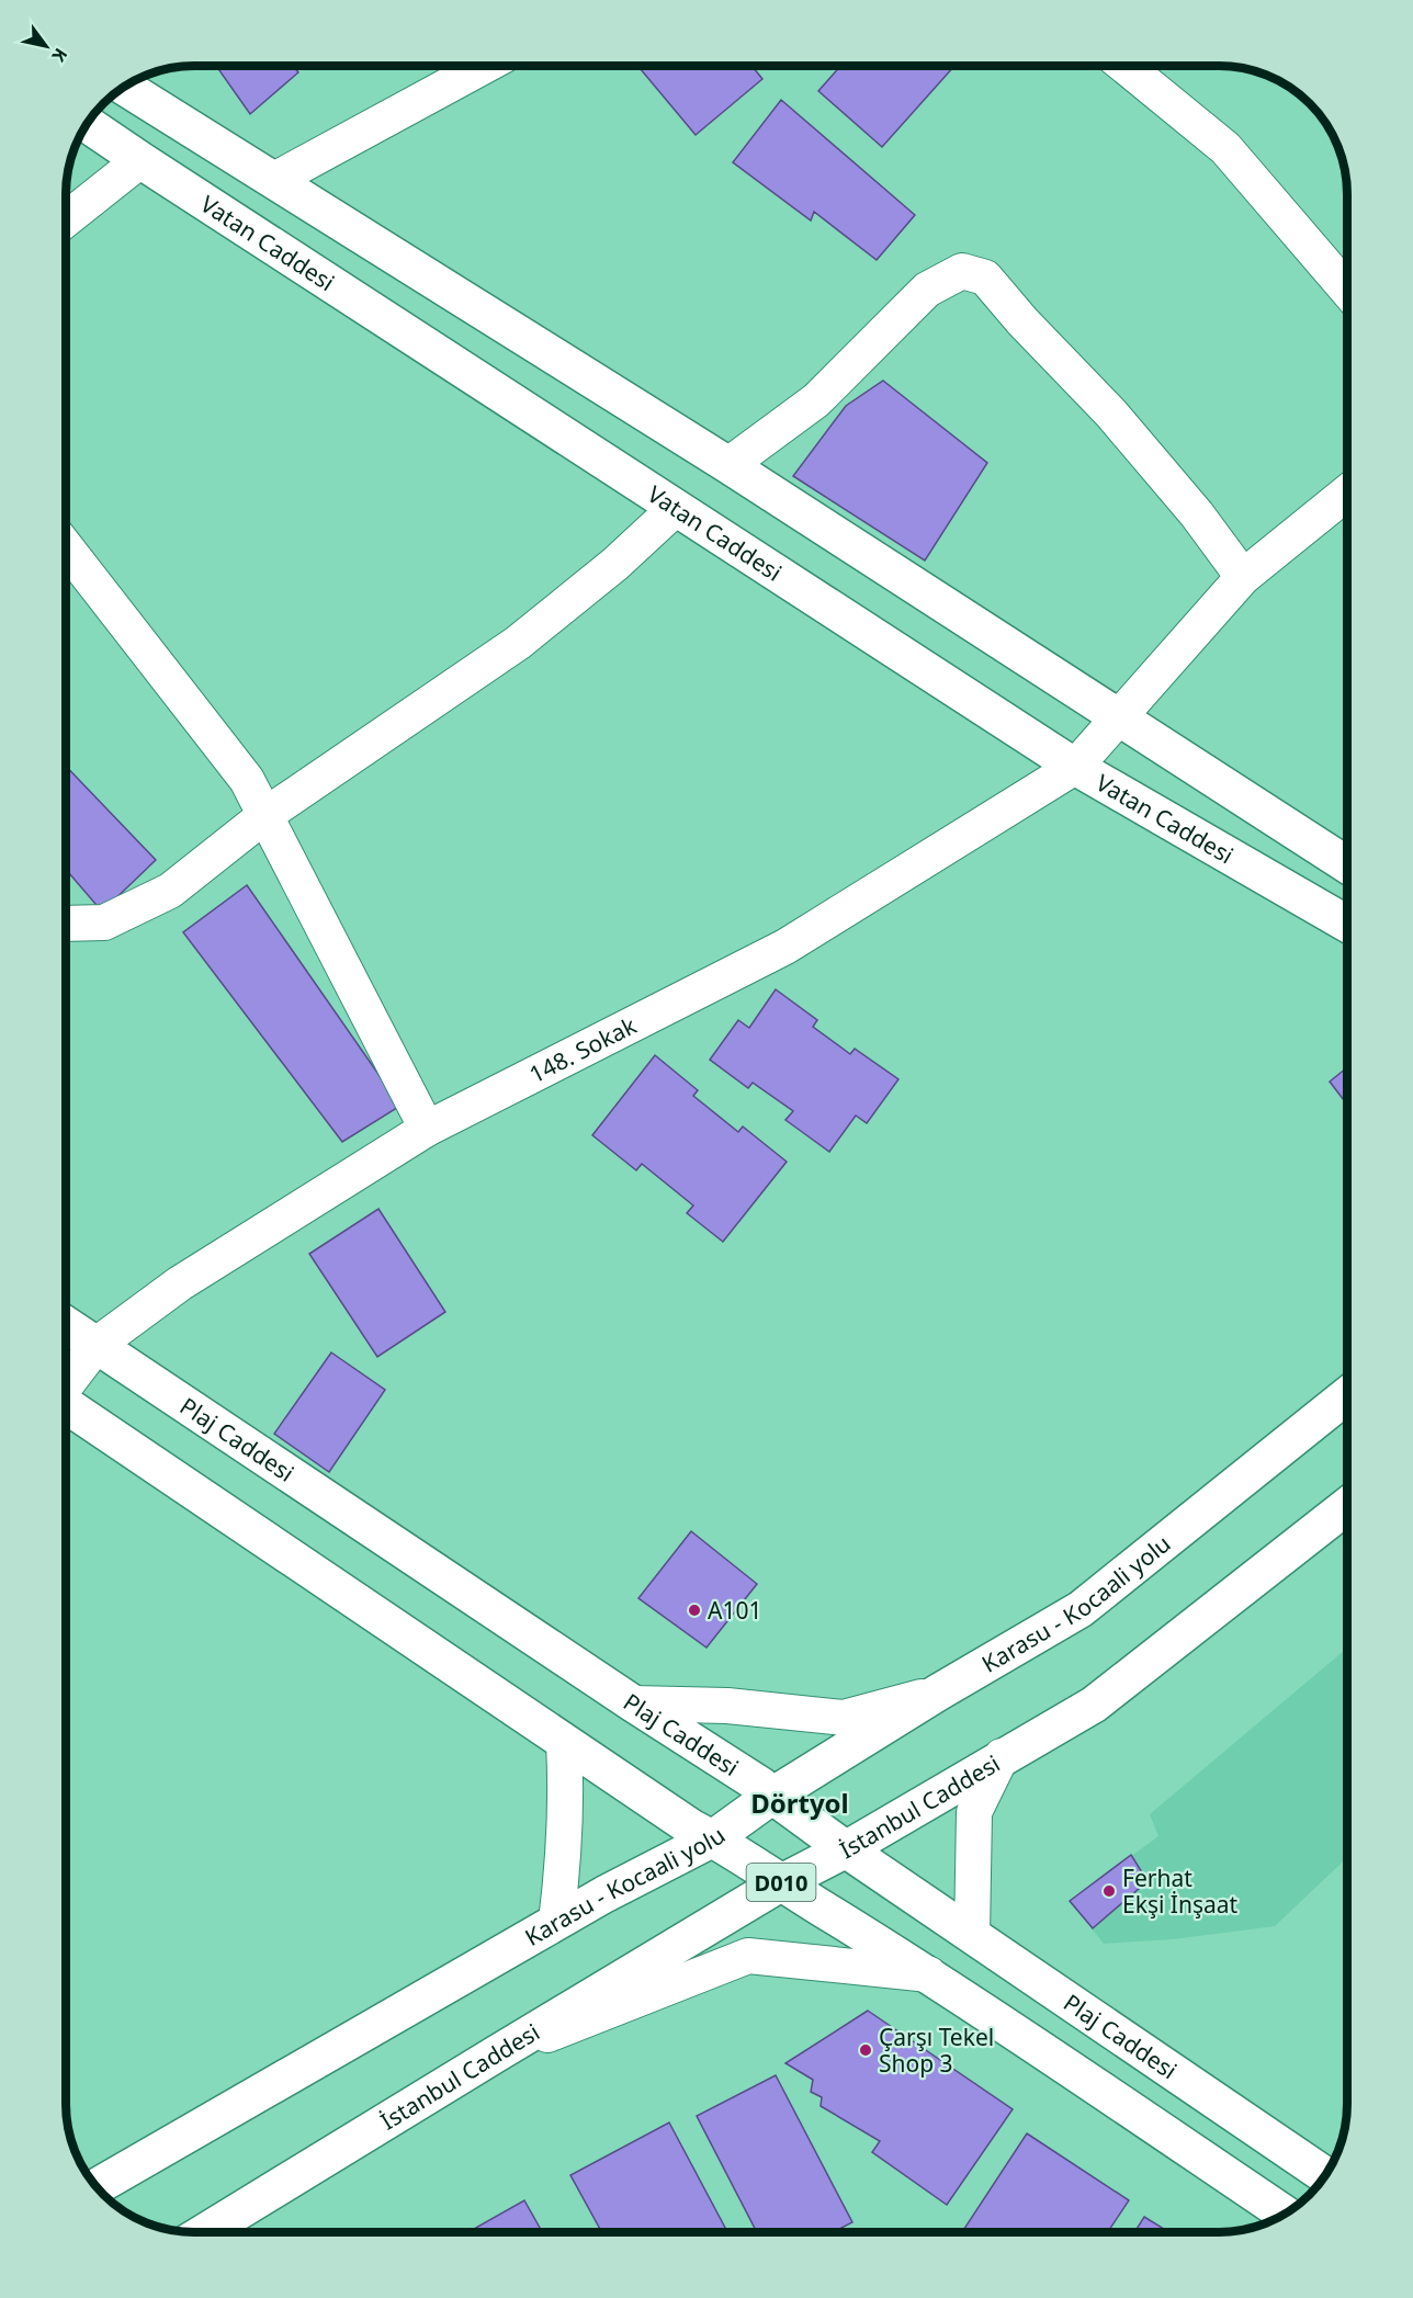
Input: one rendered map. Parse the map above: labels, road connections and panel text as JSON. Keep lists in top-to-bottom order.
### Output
{
  "streets": {
    "main road": [
      "Vatan Caddesi",
      "Plaj Caddesi",
      "Karasu - Kocaali yolu",
      "İstanbul Caddesi",
      "D010"
    ],
    "street": ["148. Sokak"]
  },
  "crossings": [
    ["Vatan Caddesi", "148. Sokak"],
    ["148. Sokak", "Plaj Caddesi"],
    ["Plaj Caddesi", "Karasu - Kocaali yolu"],
    ["Plaj Caddesi", "İstanbul Caddesi"]
  ],
  "districts": ["Dörtyol"],
  "places": ["A101", "Ferhat Ekşi İnşaat", "Çarşı Tekel Shop 3"],
  "north": "bottom right"
}
